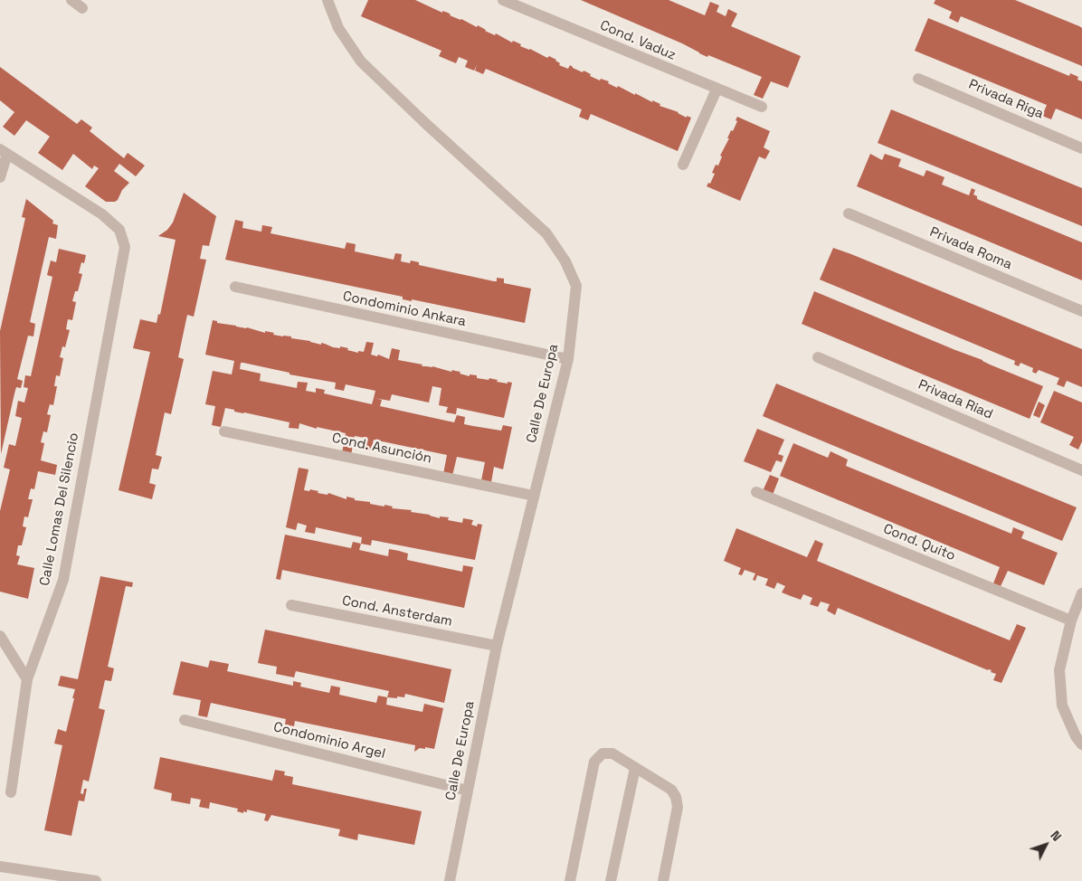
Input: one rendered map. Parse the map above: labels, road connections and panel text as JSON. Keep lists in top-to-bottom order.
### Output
{
  "streets": {
    "street": [
      "Cond. Vaduz",
      "Privada Riga",
      "Privada Roma",
      "Condominio Ankara",
      "Calle De Europa",
      "Privada Riad",
      "Cond. Asunción",
      "Calle Lomas Del Silencio",
      "Cond. Quito",
      "Cond. Ansterdam",
      "Condominio Argel"
    ]
  },
  "crossings": [
    ["Condominio Ankara", "Calle De Europa"],
    ["Calle De Europa", "Cond. Asunción"],
    ["Calle De Europa", "Cond. Ansterdam"],
    ["Calle De Europa", "Condominio Argel"]
  ],
  "north": "top right"
}
